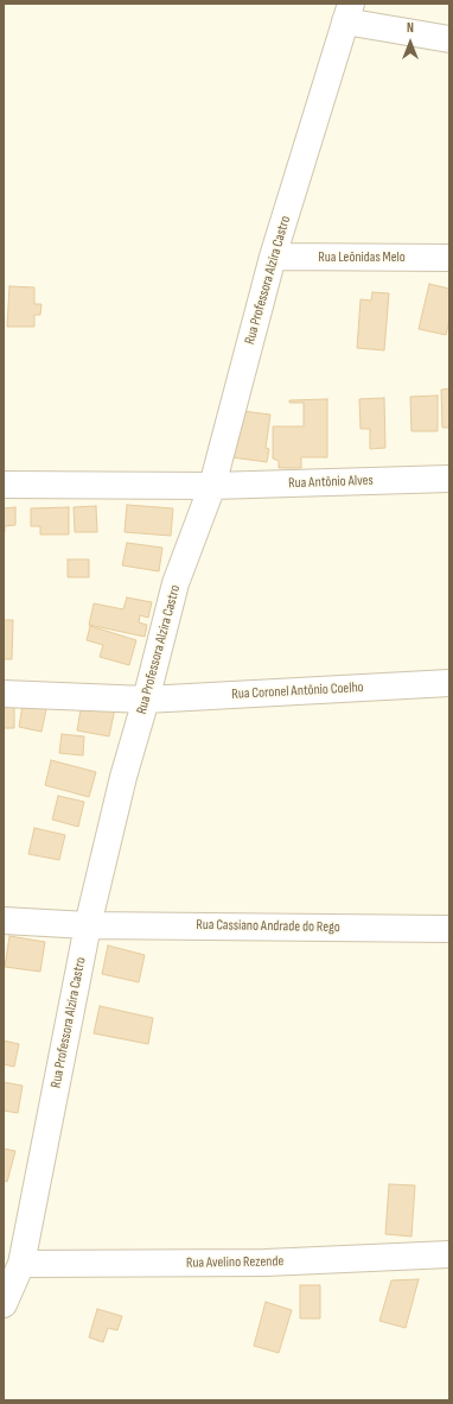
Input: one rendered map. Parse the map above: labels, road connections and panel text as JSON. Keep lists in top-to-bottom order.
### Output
{
  "streets": {
    "street": [
      "Rua Leônidas Melo",
      "Rua Professora Alzira Castro",
      "Rua Antônio Alves",
      "Rua Coronel Antônio Coelho",
      "Rua Cassiano Andrade do Rego",
      "Rua Avelino Rezende"
    ]
  },
  "crossings": [
    ["Rua Leônidas Melo", "Rua Professora Alzira Castro"],
    ["Rua Professora Alzira Castro", "Rua Antônio Alves"],
    ["Rua Professora Alzira Castro", "Rua Coronel Antônio Coelho"],
    ["Rua Professora Alzira Castro", "Rua Cassiano Andrade do Rego"],
    ["Rua Professora Alzira Castro", "Rua Avelino Rezende"]
  ],
  "north": "top"
}
